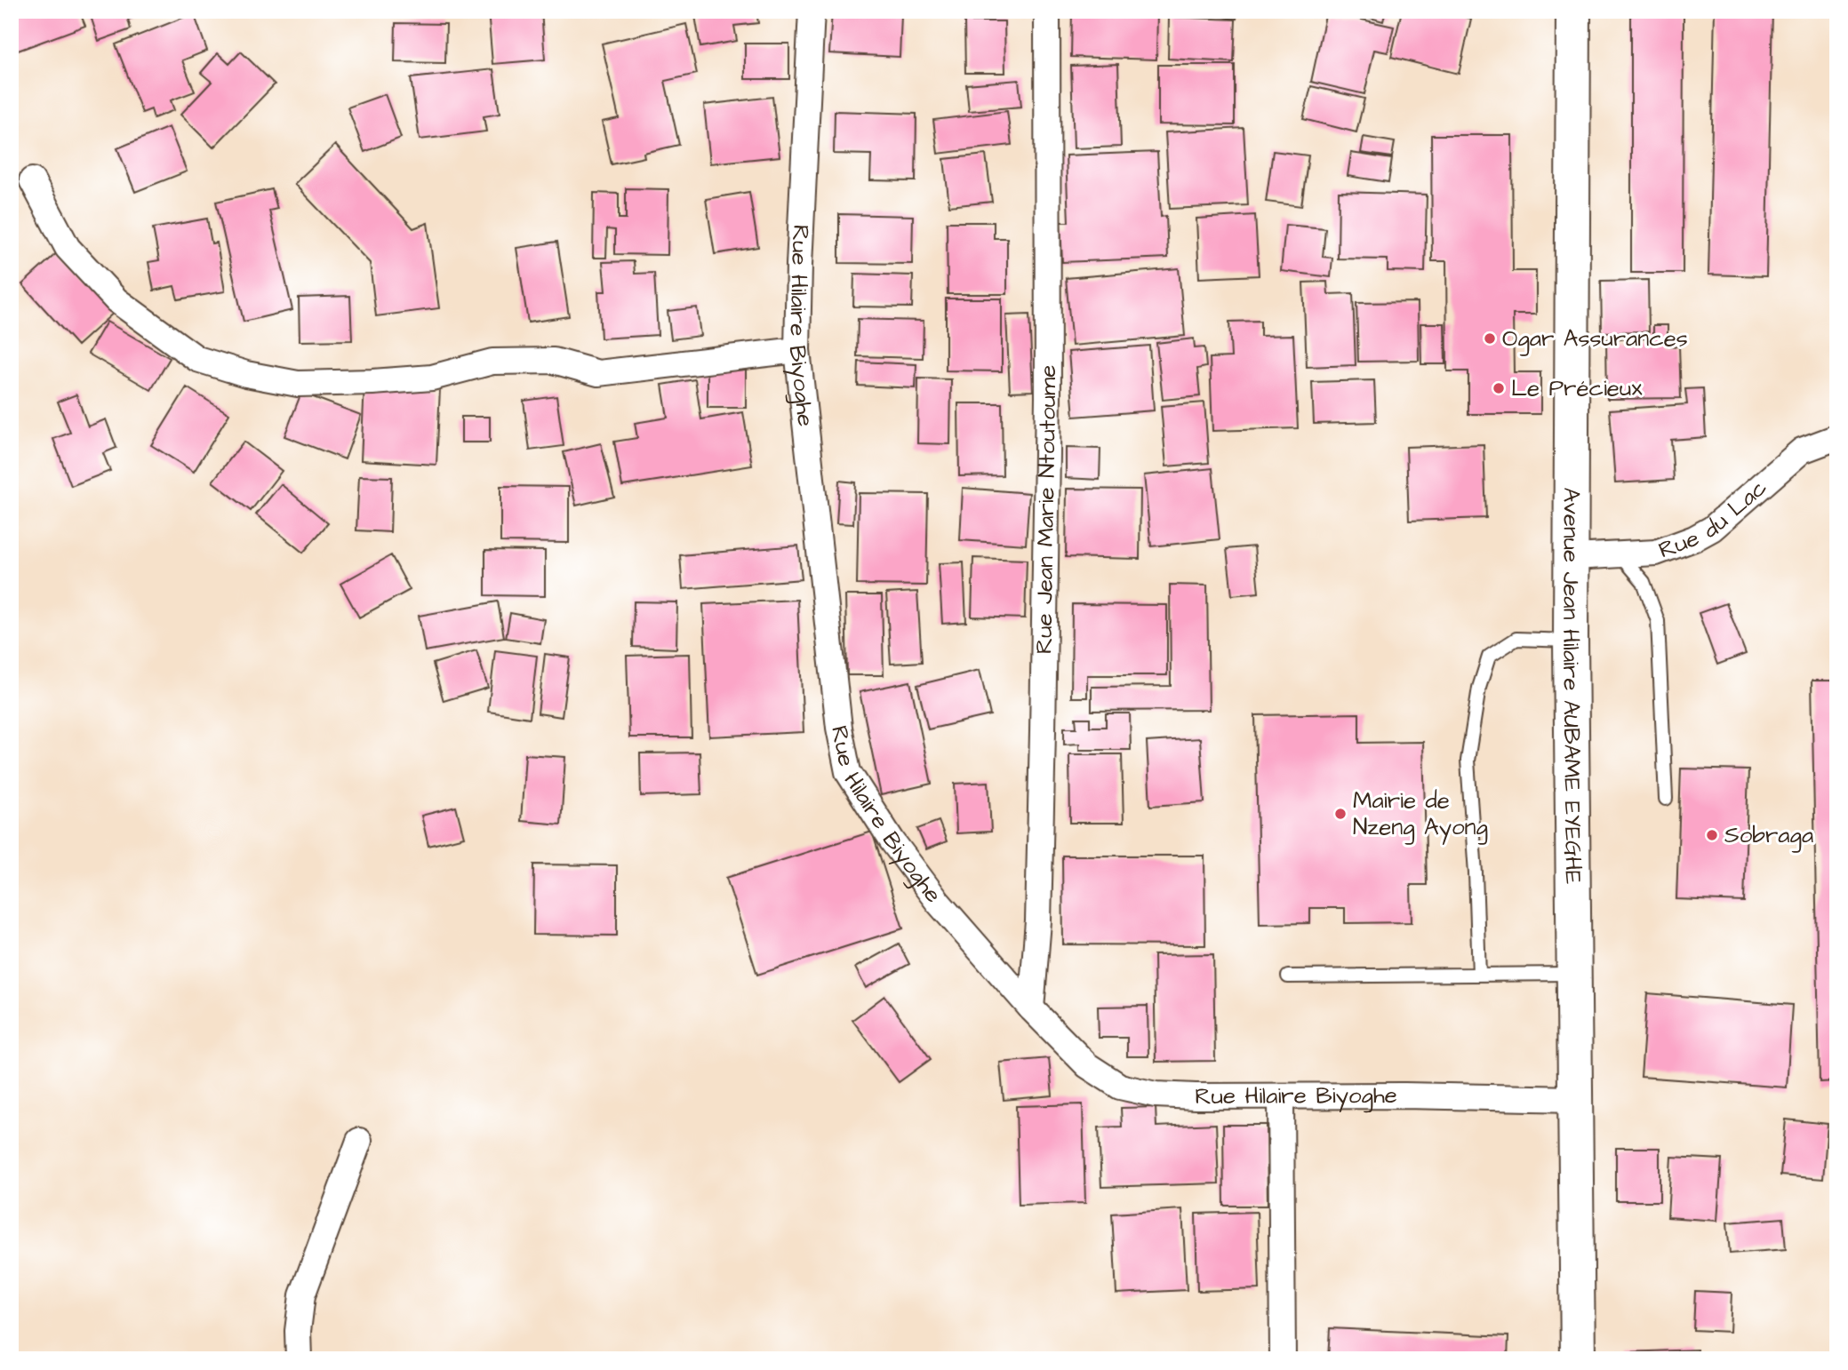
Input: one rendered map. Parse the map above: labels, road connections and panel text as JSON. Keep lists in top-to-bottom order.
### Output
{
  "streets": {
    "main road": ["Avenue Jean Hilaire AUBAME EYEGHE"],
    "street": ["Rue Hilaire Biyoghe", "Rue Jean Marie Ntoutoume", "Rue du Lac"]
  },
  "crossings": [
    ["Rue Hilaire Biyoghe", "Rue Jean Marie Ntoutoume"],
    ["Rue Hilaire Biyoghe", "Avenue Jean Hilaire AUBAME EYEGHE"],
    ["Rue du Lac", "Avenue Jean Hilaire AUBAME EYEGHE"]
  ],
  "places": [
    "Ogar Assurances",
    "Le Précieux",
    "Mairie de Nzeng Ayong",
    "Sobraga"
  ]
}
